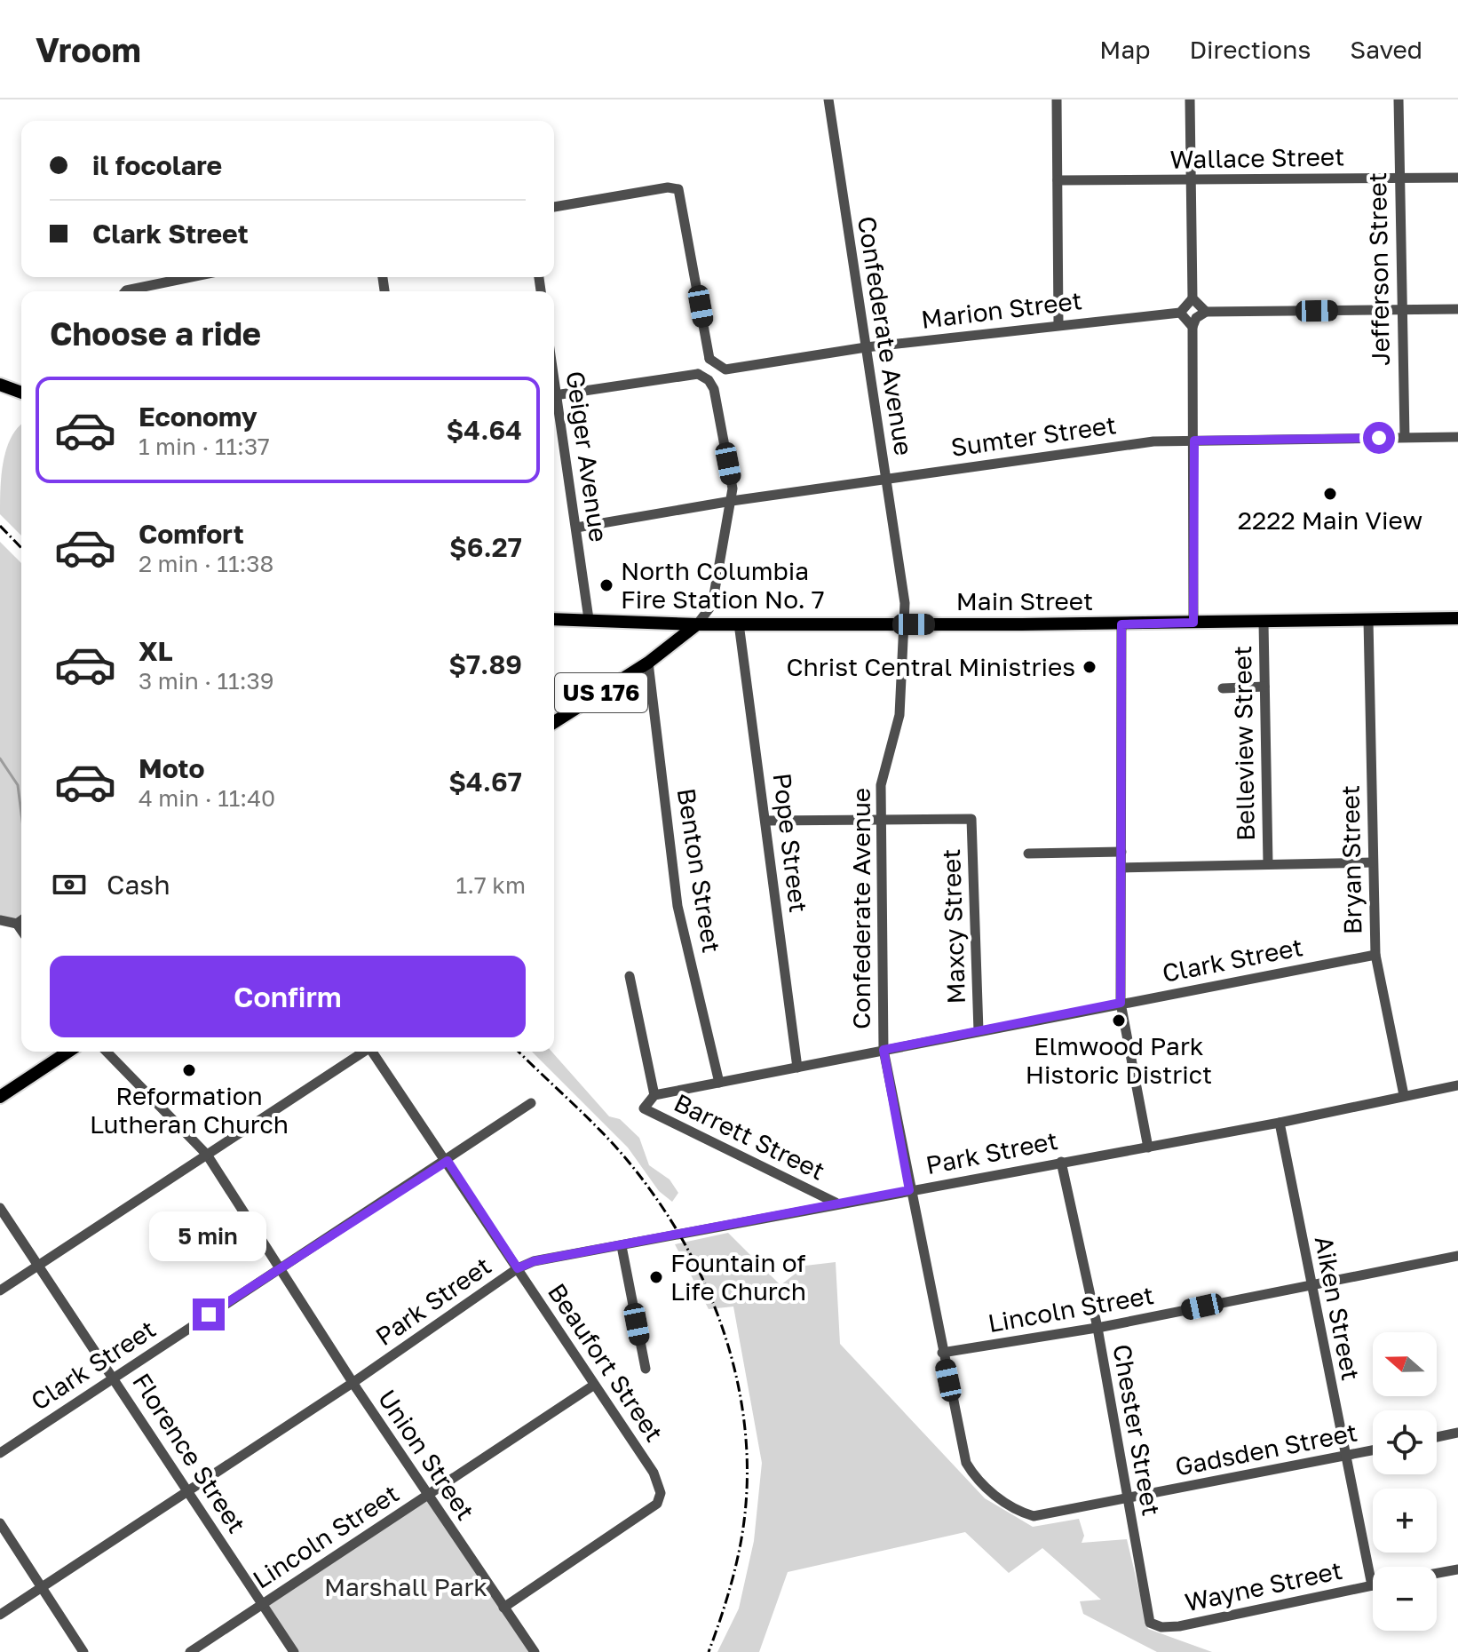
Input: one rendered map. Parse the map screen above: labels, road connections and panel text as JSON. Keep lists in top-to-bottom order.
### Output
{
  "streets": {
    "main road": ["Main Street", "US 176"],
    "street": [
      "Wallace Street",
      "Jefferson Street",
      "Marion Street",
      "Confederate Avenue",
      "Sumter Street",
      "Geiger Avenue",
      "Belleview Street",
      "Pope Street",
      "Bryan Street",
      "Benton Street",
      "Maxcy Street",
      "Clark Street",
      "Barrett Street",
      "Park Street",
      "Aiken Street",
      "Lincoln Street",
      "Beaufort Street",
      "Chester Street",
      "Gadsden Street",
      "Florence Street",
      "Union Street",
      "Wayne Street"
    ]
  },
  "crossings": [
    ["Wallace Street", "Jefferson Street"],
    ["Jefferson Street", "Sumter Street"],
    ["Marion Street", "Confederate Avenue"],
    ["Confederate Avenue", "Sumter Street"],
    ["Confederate Avenue", "Main Street"],
    ["Confederate Avenue", "Maxcy Street"],
    ["Confederate Avenue", "Clark Street"],
    ["Confederate Avenue", "Park Street"],
    ["Confederate Avenue", "Lincoln Street"],
    ["Confederate Avenue", "Gadsden Street"],
    ["Sumter Street", "Geiger Avenue"],
    ["Geiger Avenue", "Main Street"],
    ["Main Street", "US 176"],
    ["Main Street", "Belleview Street"],
    ["Main Street", "Pope Street"],
    ["Main Street", "Bryan Street"],
    ["US 176", "Benton Street"],
    ["Pope Street", "Clark Street"],
    ["Bryan Street", "Clark Street"],
    ["Bryan Street", "Park Street"],
    ["Benton Street", "Clark Street"],
    ["Maxcy Street", "Clark Street"],
    ["Clark Street", "Barrett Street"],
    ["Clark Street", "Beaufort Street"],
    ["Clark Street", "Florence Street"],
    ["Clark Street", "Union Street"],
    ["Barrett Street", "Park Street"],
    ["Park Street", "Aiken Street"],
    ["Park Street", "Beaufort Street"],
    ["Park Street", "Chester Street"],
    ["Park Street", "Florence Street"],
    ["Park Street", "Union Street"],
    ["Aiken Street", "Lincoln Street"],
    ["Aiken Street", "Gadsden Street"],
    ["Aiken Street", "Wayne Street"],
    ["Lincoln Street", "Beaufort Street"],
    ["Lincoln Street", "Chester Street"],
    ["Lincoln Street", "Florence Street"],
    ["Lincoln Street", "Union Street"],
    ["Beaufort Street", "Union Street"],
    ["Chester Street", "Gadsden Street"],
    ["Chester Street", "Wayne Street"]
  ],
  "parks": ["Marshall Park"],
  "places": [
    "2222 Main View",
    "North Columbia Fire Station No. 7",
    "Christ Central Ministries",
    "Elmwood Park Historic District",
    "Reformation Lutheran Church",
    "Fountain of Life Church"
  ],
  "north": "left",
  "page": {
    "header": "Vroom",
    "nav": ["Map", "Directions", "Saved"],
    "banner": ["il focolare", "Clark Street"],
    "heading": "Choose a ride",
    "list": [
      {
        "name": "Economy",
        "note": "1 min · 11:37",
        "value": "$4.64"
      },
      {
        "name": "Comfort",
        "note": "2 min · 11:38",
        "value": "$6.27"
      },
      {
        "name": "XL",
        "note": "3 min · 11:39",
        "value": "$7.89"
      },
      {
        "name": "Moto",
        "note": "4 min · 11:40",
        "value": "$4.67"
      }
    ],
    "pay": ["Cash", "1.7 km"],
    "buttons": "Confirm",
    "bubble": "5 min",
    "map_buttons": ["+", "−"]
  }
}
